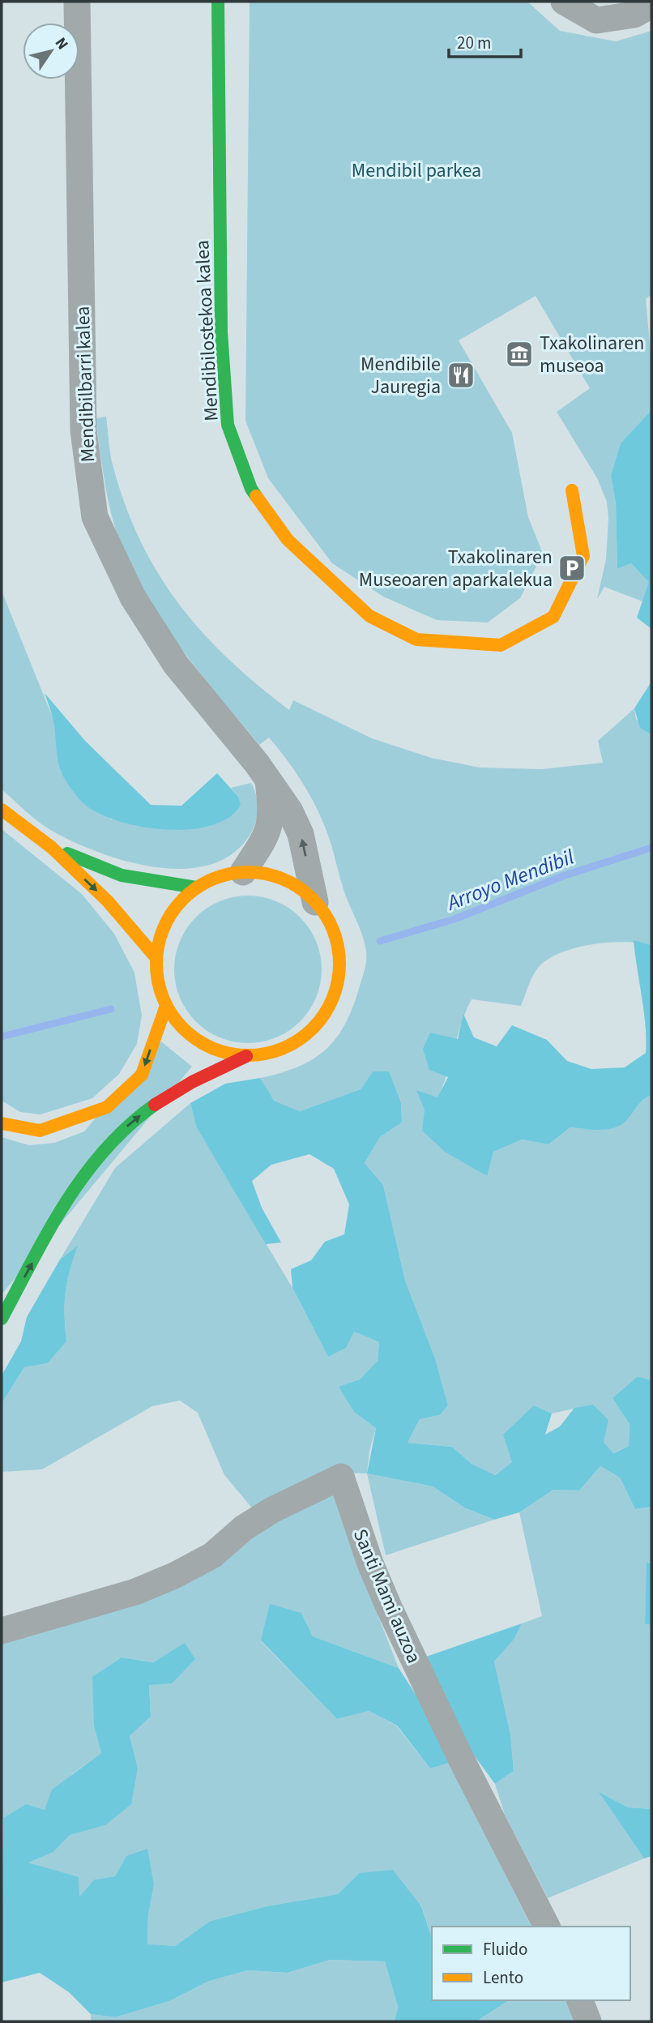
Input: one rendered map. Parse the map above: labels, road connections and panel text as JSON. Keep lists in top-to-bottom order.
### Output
{
  "streets": {
    "street": ["Mendibilostekoa kalea", "Mendibilbarri kalea", "Santi Mami auzoa"]
  },
  "water": ["Arroyo Mendibil"],
  "parks": ["Mendibil parkea"],
  "places": {
    "museum": ["Txakolinaren museoa"],
    "restaurant": ["Mendibile Jauregia"],
    "parking": ["Txakolinaren Museoaren aparkalekua"]
  },
  "legend": ["Fluido", "Lento"],
  "scale_bar": "20 m",
  "north": "top right"
}
